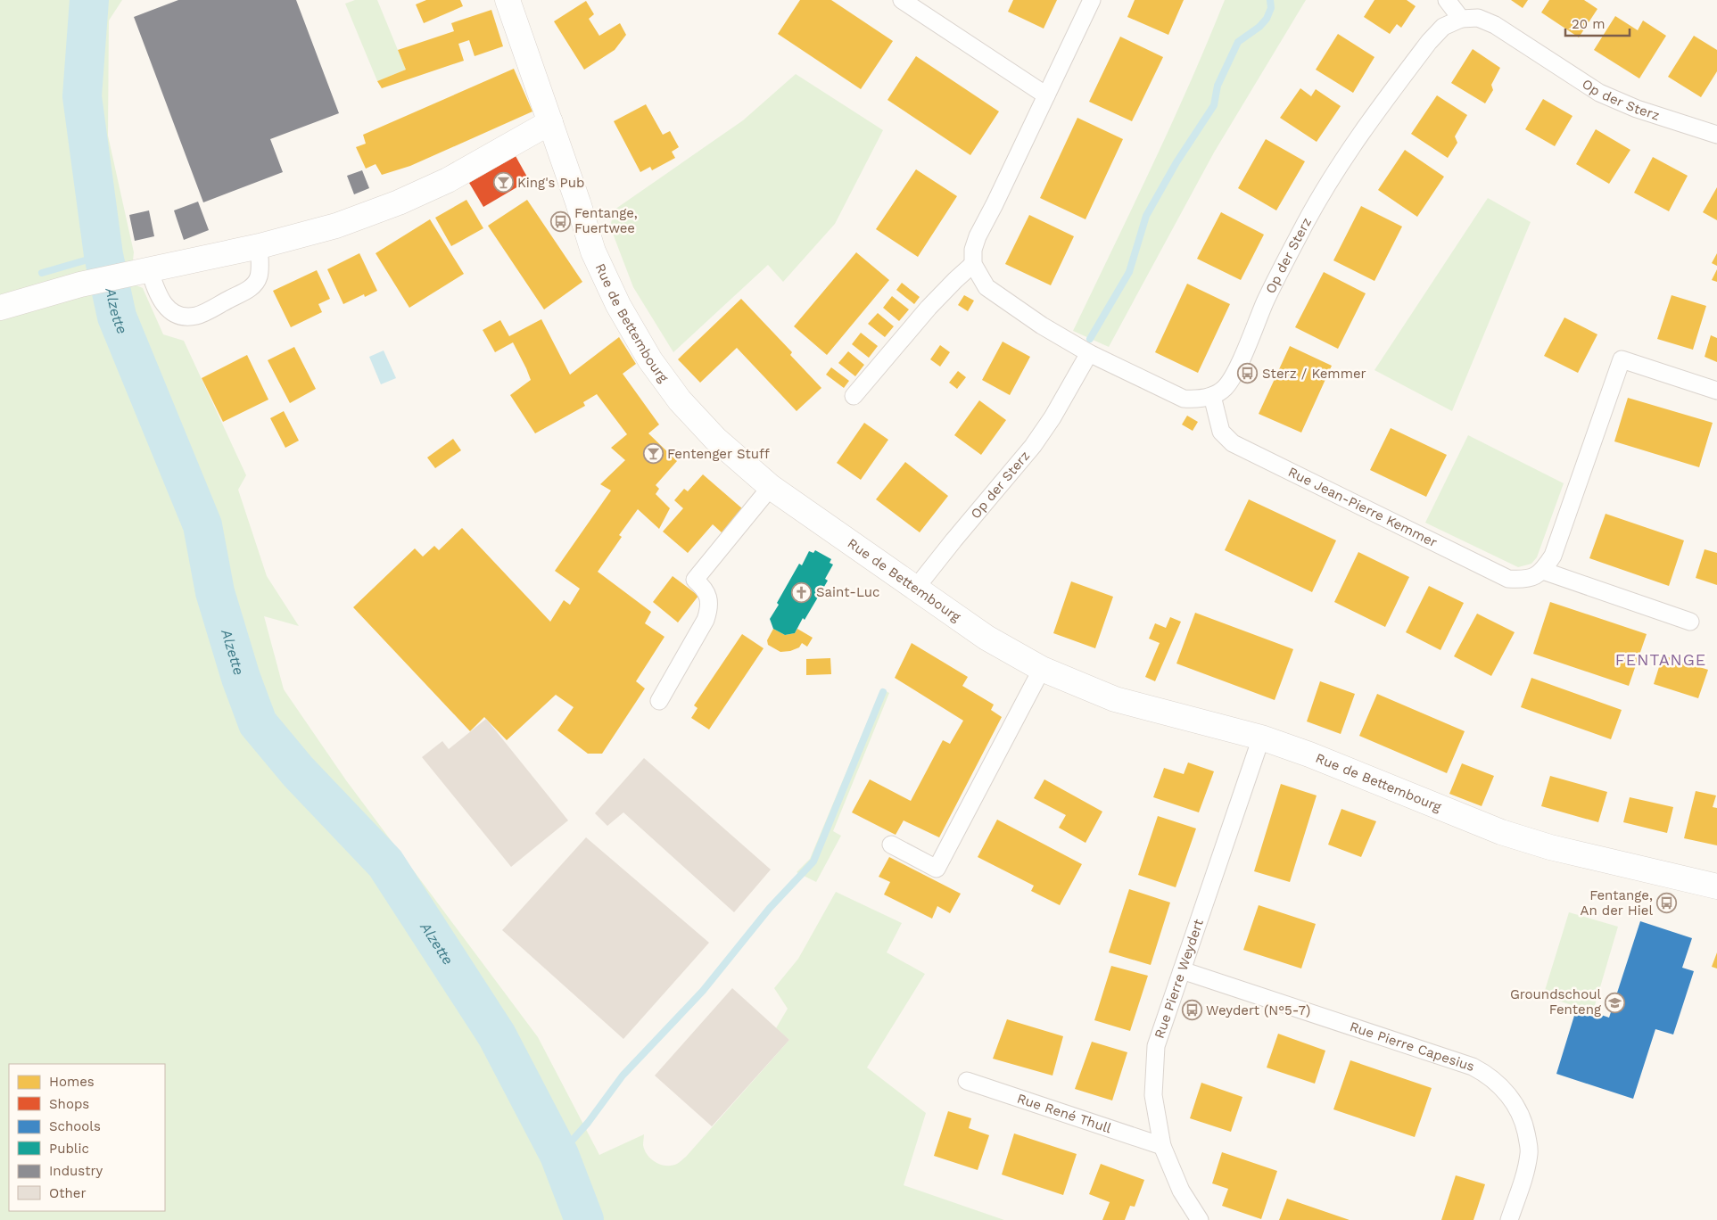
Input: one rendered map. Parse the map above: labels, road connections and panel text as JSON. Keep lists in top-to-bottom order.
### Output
{
  "streets": {
    "main road": ["Rue de Bettembourg"],
    "street": [
      "Op der Sterz",
      "Rue Jean-Pierre Kemmer",
      "Rue Pierre Weydert",
      "Rue Pierre Capesius",
      "Rue René Thull"
    ]
  },
  "crossings": [
    ["Op der Sterz", "Rue de Bettembourg"],
    ["Op der Sterz", "Rue Jean-Pierre Kemmer"],
    ["Rue de Bettembourg", "Rue Pierre Weydert"],
    ["Rue Pierre Weydert", "Rue Pierre Capesius"],
    ["Rue Pierre Weydert", "Rue René Thull"]
  ],
  "districts": ["FENTANGE"],
  "water": ["Alzette"],
  "places": {
    "bar": ["King's Pub", "Fentenger Stuff"],
    "bus stop": [
      "Fentange, Fuertwee",
      "Sterz / Kemmer",
      "Fentange, An der Hiel",
      "Weydert (N°5-7)"
    ],
    "church": ["Saint-Luc"],
    "school or university": ["Groundschoul Fenteng"]
  },
  "legend": [
    "Homes",
    "Shops",
    "Schools",
    "Public",
    "Industry",
    "Other"
  ],
  "scale_bar": "20 m"
}
